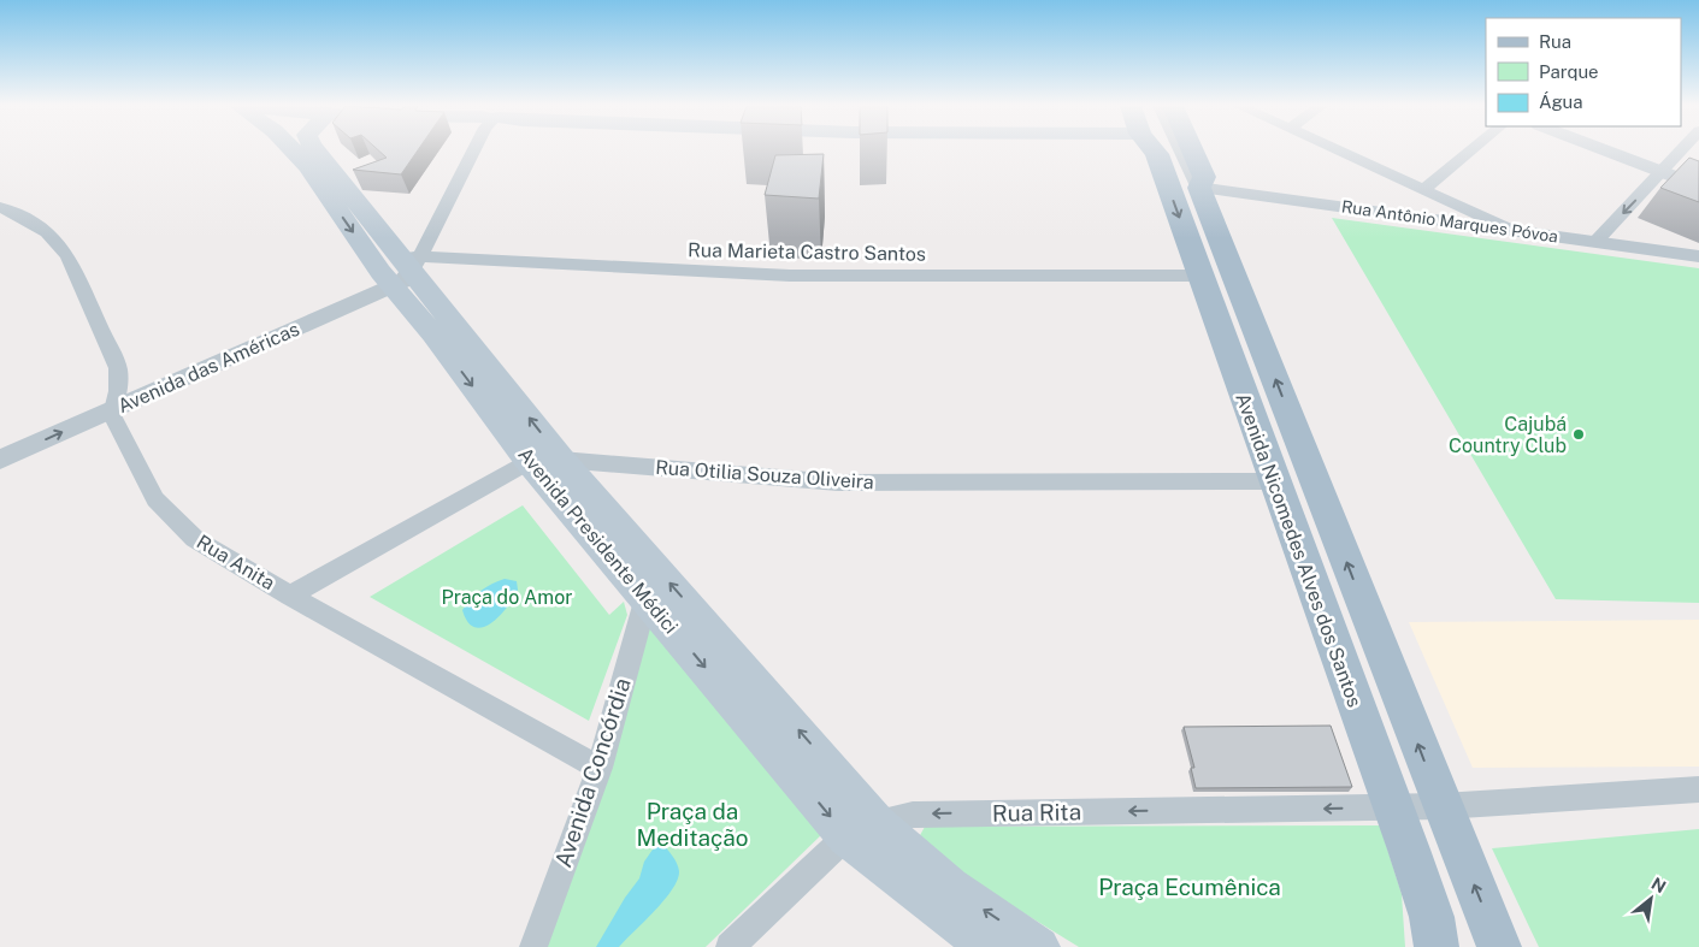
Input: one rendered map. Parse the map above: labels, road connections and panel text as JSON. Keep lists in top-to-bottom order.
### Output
{
  "streets": {
    "main road": ["Avenida Presidente Médici", "Avenida Nicomedes Alves dos Santos"],
    "street": [
      "Rua Antônio Marques Póvoa",
      "Rua Marieta Castro Santos",
      "Avenida das Américas",
      "Rua Otilia Souza Oliveira",
      "Rua Anita",
      "Avenida Concórdia",
      "Rua Rita"
    ]
  },
  "crossings": [
    ["Rua Antônio Marques Póvoa", "Avenida Nicomedes Alves dos Santos"],
    ["Rua Marieta Castro Santos", "Avenida das Américas"],
    ["Rua Marieta Castro Santos", "Avenida Presidente Médici"],
    ["Rua Marieta Castro Santos", "Avenida Nicomedes Alves dos Santos"],
    ["Avenida das Américas", "Avenida Presidente Médici"],
    ["Avenida das Américas", "Rua Anita"],
    ["Rua Otilia Souza Oliveira", "Avenida Presidente Médici"],
    ["Rua Otilia Souza Oliveira", "Avenida Nicomedes Alves dos Santos"],
    ["Rua Otilia Souza Oliveira", "Rua Anita"],
    ["Avenida Presidente Médici", "Avenida Concórdia"],
    ["Avenida Presidente Médici", "Rua Rita"],
    ["Avenida Nicomedes Alves dos Santos", "Rua Rita"],
    ["Rua Anita", "Avenida Concórdia"]
  ],
  "one_way": ["Rua Rita"],
  "parks": ["Praça do Amor", "Praça da Meditação", "Praça Ecumênica"],
  "places": ["Cajubá Country Club"],
  "legend": ["Rua", "Parque", "Água"],
  "north": "top right"
}
